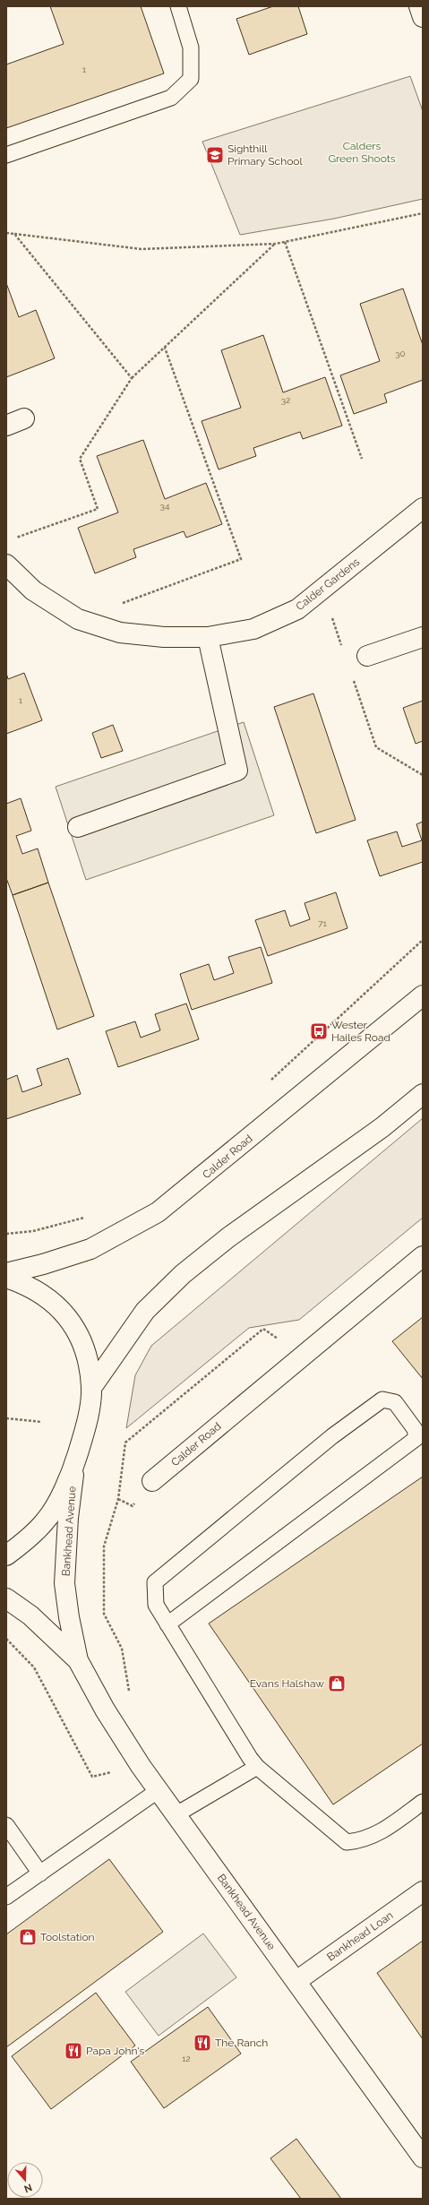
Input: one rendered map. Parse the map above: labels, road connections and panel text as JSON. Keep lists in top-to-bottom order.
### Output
{
  "streets": {
    "street": [
      "Calder Gardens",
      "Calder Road",
      "Bankhead Avenue",
      "Bankhead Loan"
    ]
  },
  "crossings": [
    ["Bankhead Avenue", "Bankhead Loan"]
  ],
  "parks": ["Calders Green Shoots"],
  "places": {
    "school or university": ["Sighthill Primary School"],
    "bus stop": ["Wester Hailes Road"],
    "shop": ["Evans Halshaw", "Toolstation"],
    "restaurant": ["The Ranch", "Papa John's"]
  },
  "house_numbers": [
    "1",
    "30",
    "32",
    "34",
    "1",
    "71",
    "12"
  ],
  "north": "bottom"
}
